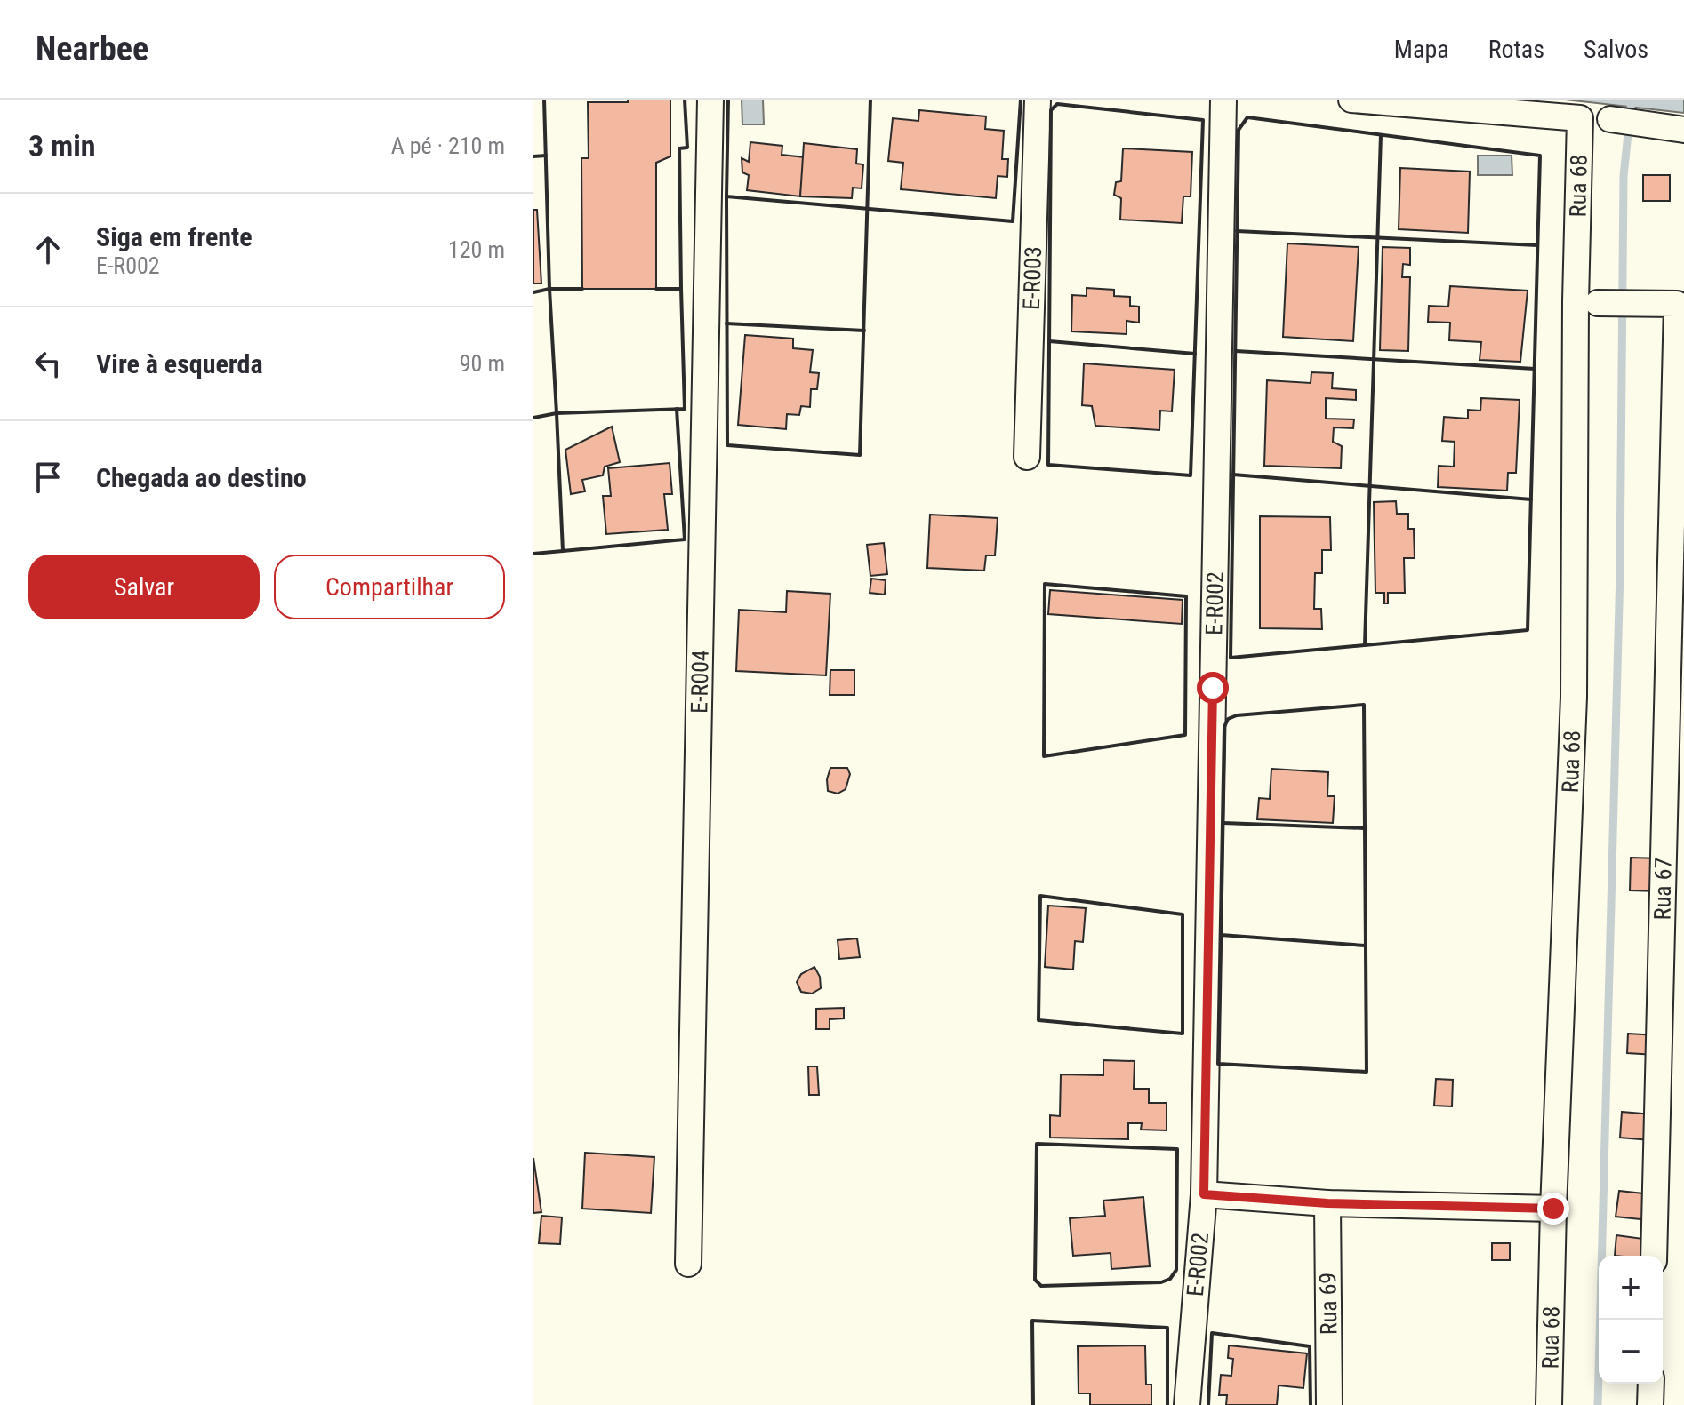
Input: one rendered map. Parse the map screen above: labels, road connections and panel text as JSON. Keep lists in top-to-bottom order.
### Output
{
  "streets": {
    "street": [
      "Rua 68",
      "E-R003",
      "E-R002",
      "E-R004",
      "Rua 67",
      "Rua 69"
    ]
  },
  "page": {
    "header": "Nearbee",
    "nav": ["Mapa", "Rotas", "Salvos"],
    "heading": ["3 min", "A pé · 210 m"],
    "list": [
      ["Siga em frente", "E-R002", "120 m"],
      ["Vire à esquerda", "90 m"],
      "Chegada ao destino"
    ],
    "buttons": ["Salvar", "Compartilhar"],
    "map_buttons": ["+", "−"]
  }
}
